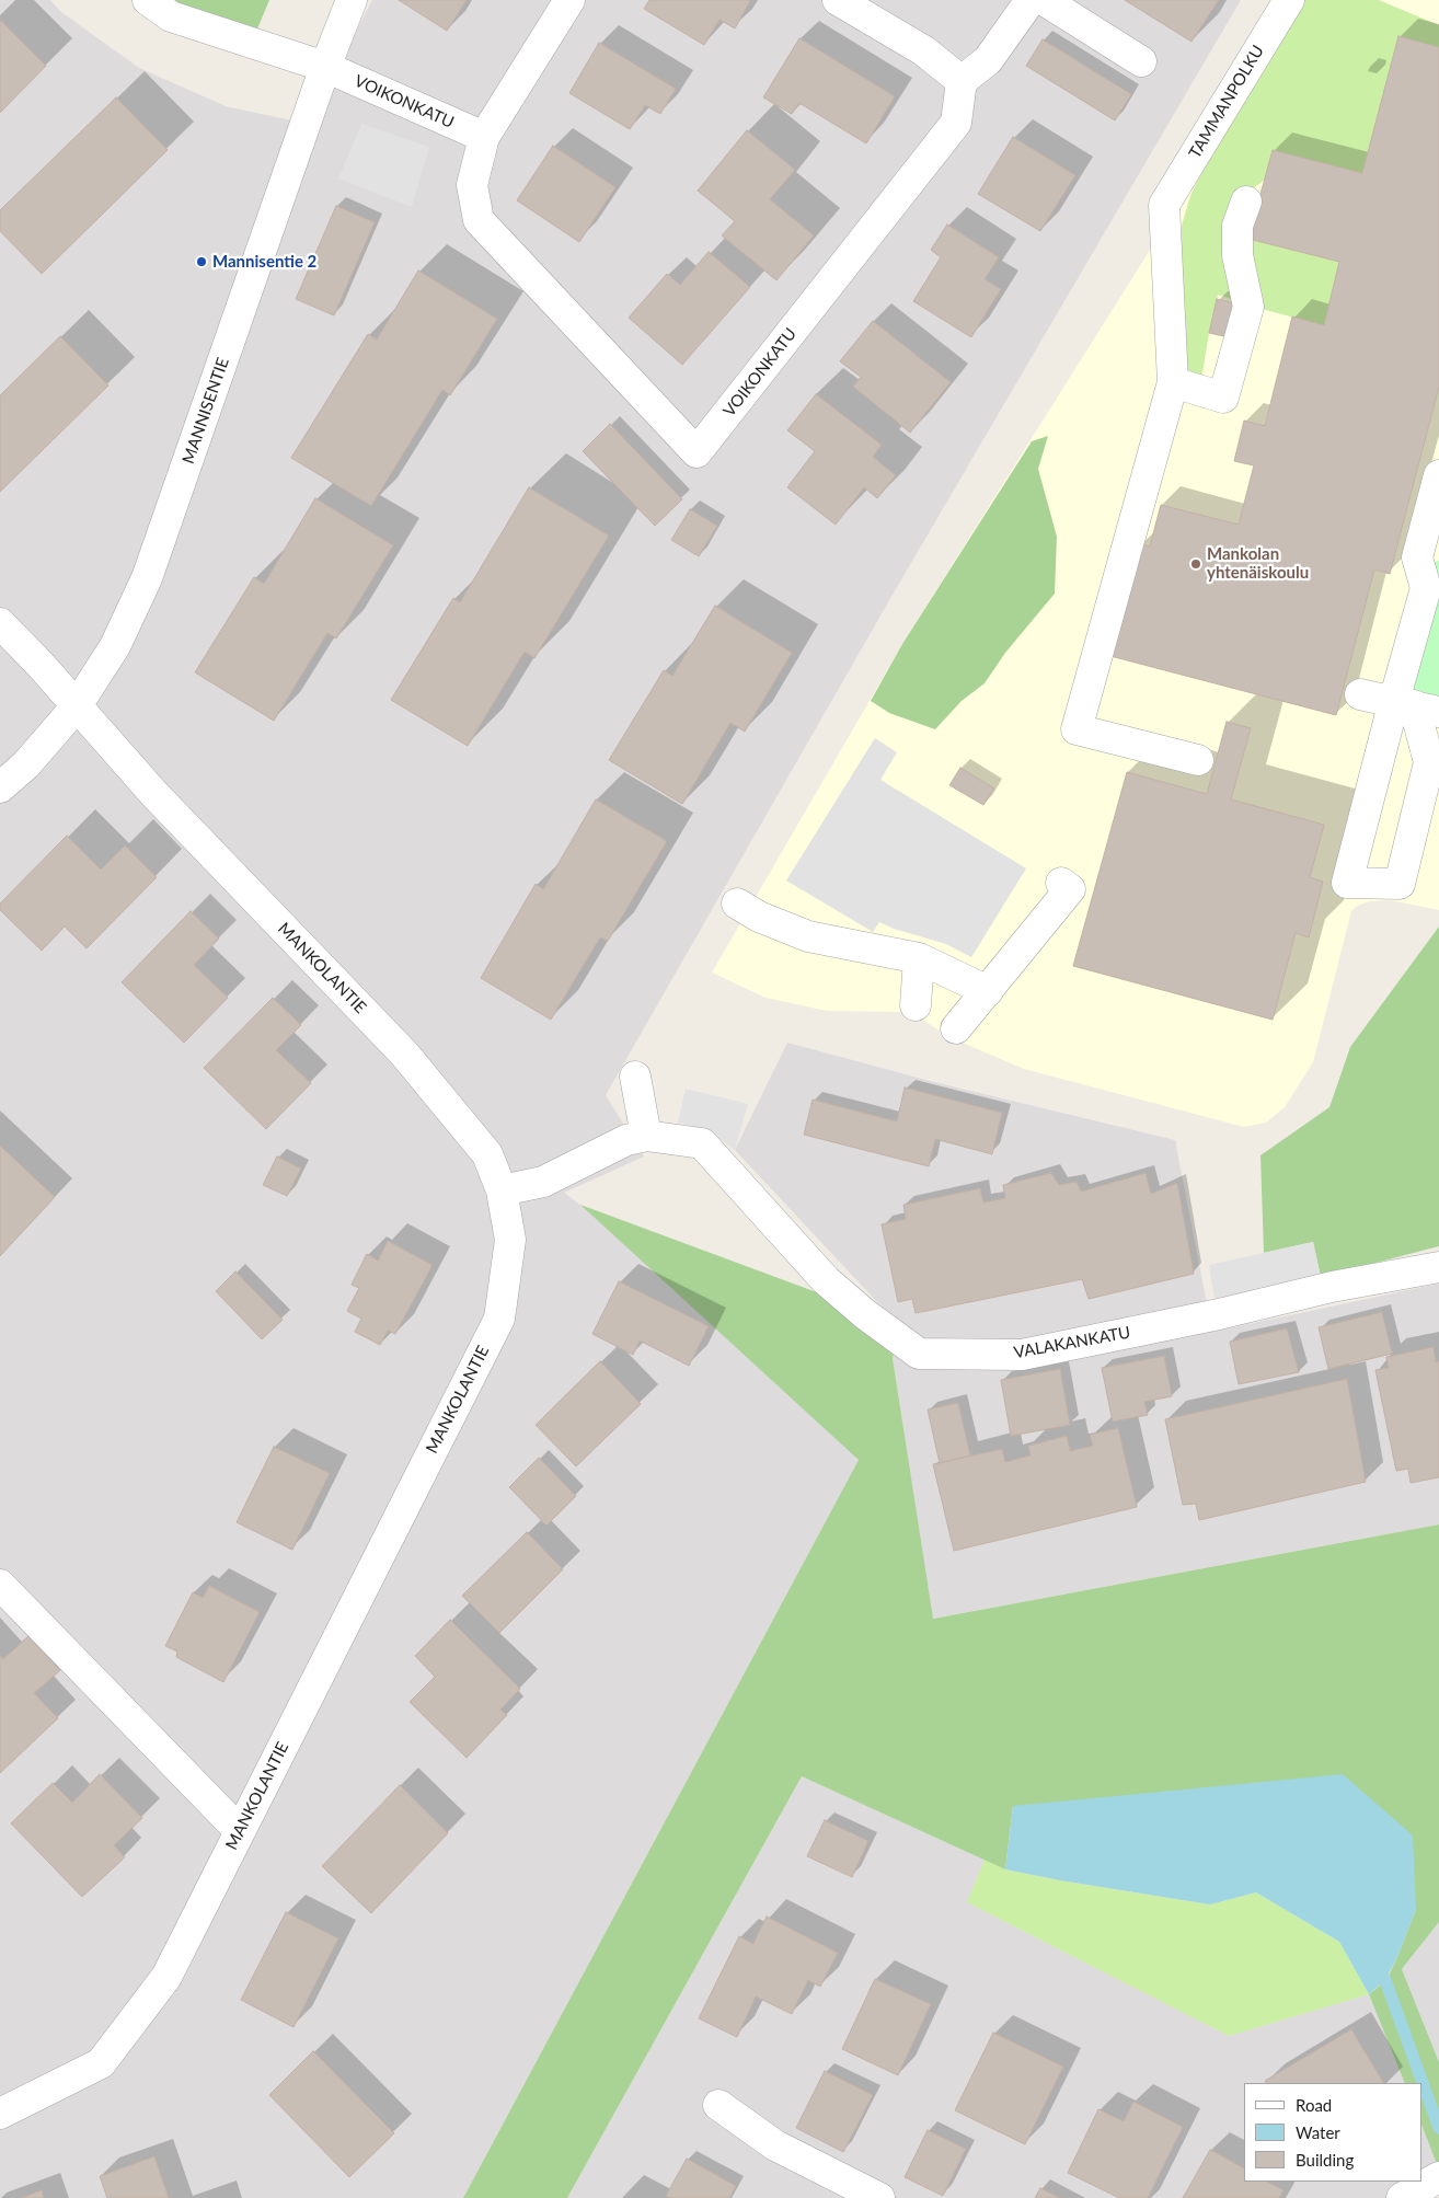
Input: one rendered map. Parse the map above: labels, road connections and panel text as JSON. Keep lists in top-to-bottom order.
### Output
{
  "streets": {
    "street": [
      "VOIKONKATU",
      "TAMMANPOLKU",
      "MANNISENTIE",
      "MANKOLANTIE",
      "VALAKANKATU"
    ]
  },
  "crossings": [
    ["VOIKONKATU", "MANNISENTIE"],
    ["MANNISENTIE", "MANKOLANTIE"],
    ["MANKOLANTIE", "VALAKANKATU"]
  ],
  "places": ["Mannisentie 2", "Mankolan yhtenäiskoulu"],
  "legend": ["Road", "Water", "Building"]
}
